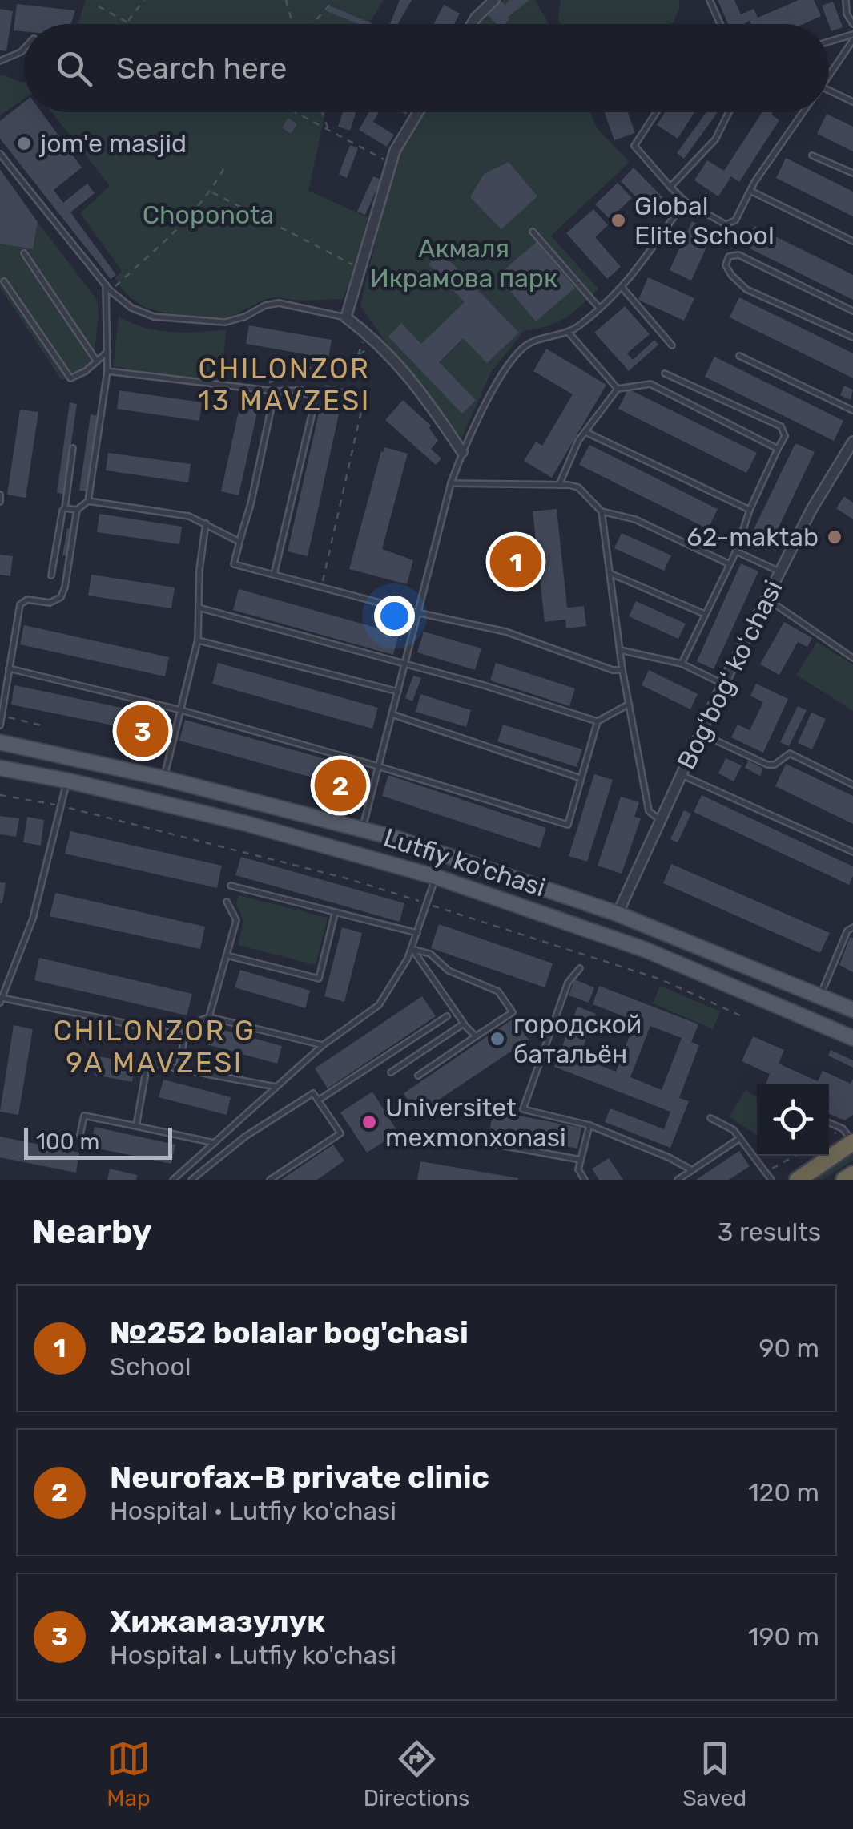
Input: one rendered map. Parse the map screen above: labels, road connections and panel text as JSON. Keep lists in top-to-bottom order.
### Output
{
  "streets": {
    "main road": ["Lutfiy ko'chasi"],
    "street": ["Bogʻbogʻ koʻchasi"]
  },
  "crossings": [
    ["Bogʻbogʻ koʻchasi", "Lutfiy ko'chasi"]
  ],
  "districts": ["CHILONZOR 13 MAVZESI", "CHILONZOR G 9A MAVZESI"],
  "parks": ["Choponota", "Акмаля Икрамова парк"],
  "places": [
    "jom'e masjid",
    "Global Elite School",
    "62-maktab",
    "городской батальён",
    "Universitet mexmonxonasi"
  ],
  "scale_bar": "100 m",
  "page": {
    "search": "Search here",
    "pins": ["1", "3", "2"],
    "scale": "100 m",
    "heading": ["Nearby", "3 results"],
    "list": [
      {
        "mark": "1",
        "name": "№252 bolalar bog'chasi",
        "note": "School",
        "value": "90 m"
      },
      {
        "mark": "2",
        "name": "Neurofax-B private clinic",
        "note": "Hospital · Lutfiy ko'chasi",
        "value": "120 m"
      },
      {
        "mark": "3",
        "name": "Хижамазулук",
        "note": "Hospital · Lutfiy ko'chasi",
        "value": "190 m"
      }
    ],
    "nav": ["Map", "Directions", "Saved"]
  }
}
